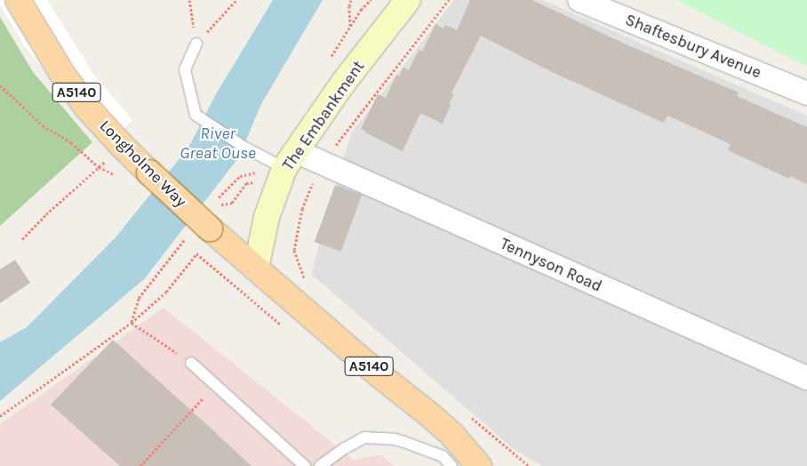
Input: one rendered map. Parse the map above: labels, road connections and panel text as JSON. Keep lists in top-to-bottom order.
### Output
{
  "streets": {
    "main road": ["A5140", "Longholme Way"],
    "street": ["Shaftesbury Avenue", "The Embankment", "Tennyson Road"]
  },
  "crossings": [
    ["A5140", "The Embankment"],
    ["A5140", "Longholme Way"],
    ["The Embankment", "Longholme Way"],
    ["The Embankment", "Tennyson Road"]
  ],
  "water": ["River Great Ouse"]
}
